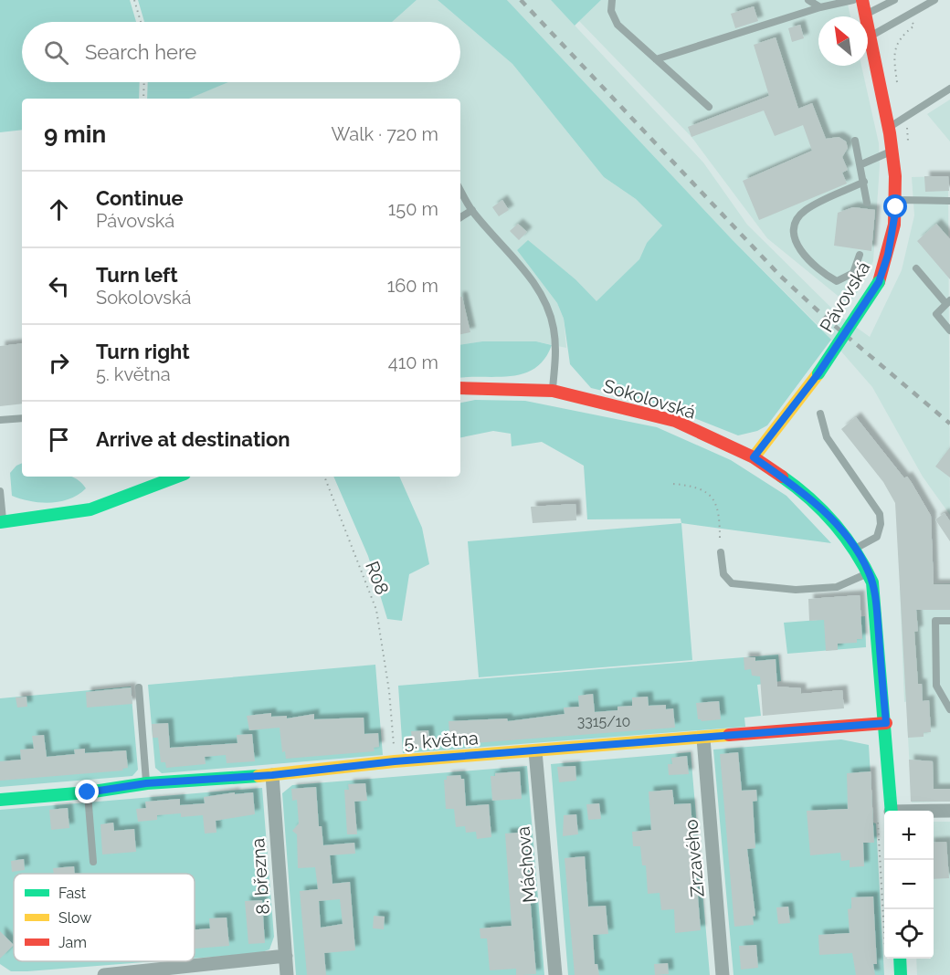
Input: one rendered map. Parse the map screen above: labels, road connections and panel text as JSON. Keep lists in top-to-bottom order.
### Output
{
  "streets": {
    "street": [
      "Pávovská",
      "Sokolovská",
      "5. května",
      "Zrzavého",
      "Máchova",
      "8. března"
    ],
    "path": ["R08"]
  },
  "crossings": [
    ["Pávovská", "Sokolovská"],
    ["Sokolovská", "5. května"],
    ["R08", "5. května"],
    ["5. května", "Zrzavého"],
    ["5. května", "Máchova"],
    ["5. května", "8. března"]
  ],
  "house_numbers": ["3315/10"],
  "legend": ["Fast", "Slow", "Jam"],
  "north": "top left",
  "page": {
    "search": "Search here",
    "heading": ["9 min", "Walk · 720 m"],
    "list": [
      ["Continue", "Pávovská", "150 m"],
      ["Turn left", "Sokolovská", "160 m"],
      ["Turn right", "5. května", "410 m"],
      "Arrive at destination"
    ],
    "map_buttons": ["+", "−"]
  }
}
